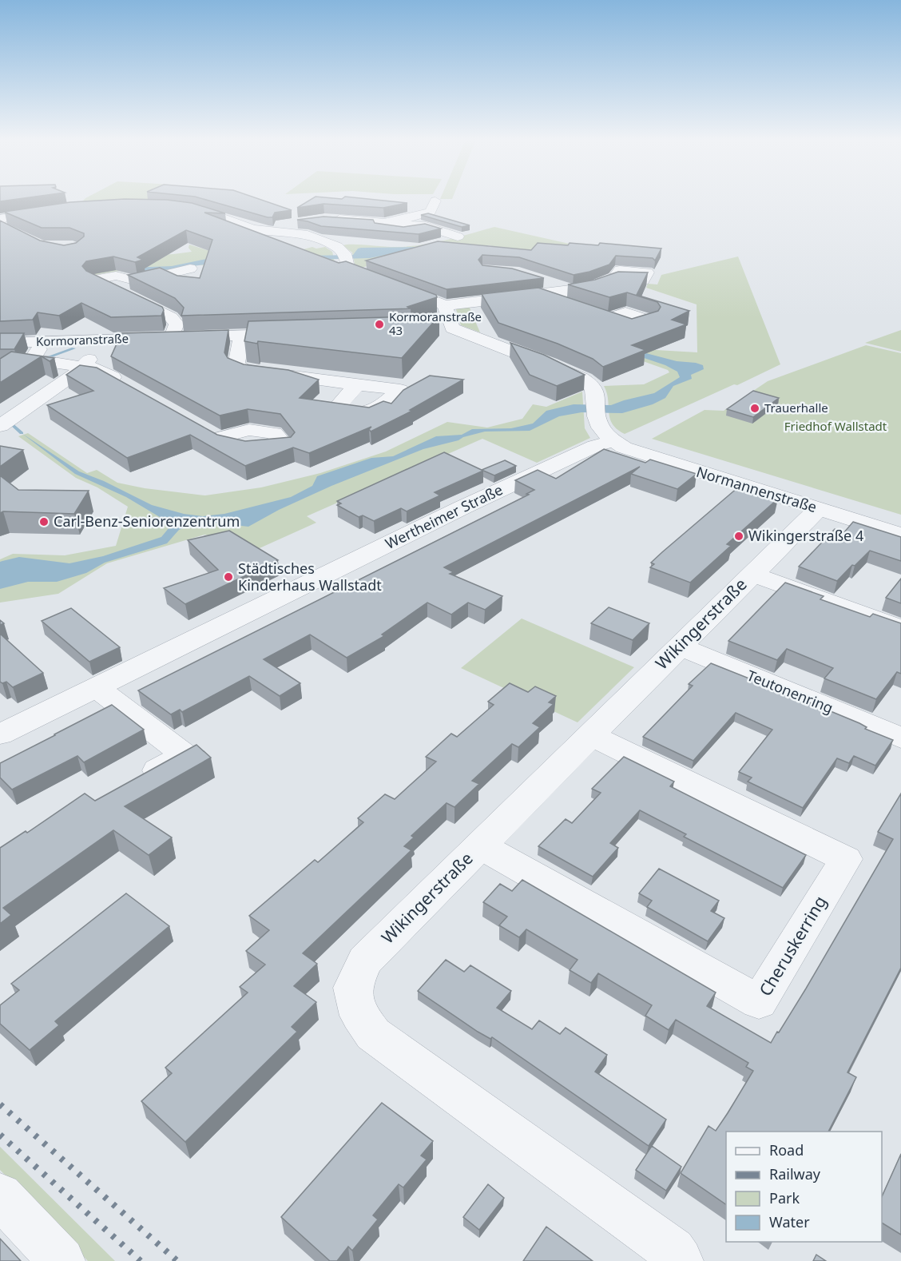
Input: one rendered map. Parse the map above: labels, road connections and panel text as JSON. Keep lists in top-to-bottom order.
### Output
{
  "streets": {
    "street": [
      "Kormoranstraße",
      "Normannenstraße",
      "Wertheimer Straße",
      "Wikingerstraße",
      "Teutonenring",
      "Cheruskerring"
    ]
  },
  "crossings": [
    ["Normannenstraße", "Wertheimer Straße"],
    ["Normannenstraße", "Wikingerstraße"],
    ["Wikingerstraße", "Teutonenring"],
    ["Wikingerstraße", "Cheruskerring"]
  ],
  "parks": ["Friedhof Wallstadt"],
  "places": [
    "Kormoranstraße 43",
    "Trauerhalle",
    "Carl-Benz-Seniorenzentrum",
    "Wikingerstraße 4",
    "Städtisches Kinderhaus Wallstadt"
  ],
  "legend": [
    "Road",
    "Railway",
    "Park",
    "Water"
  ]
}
